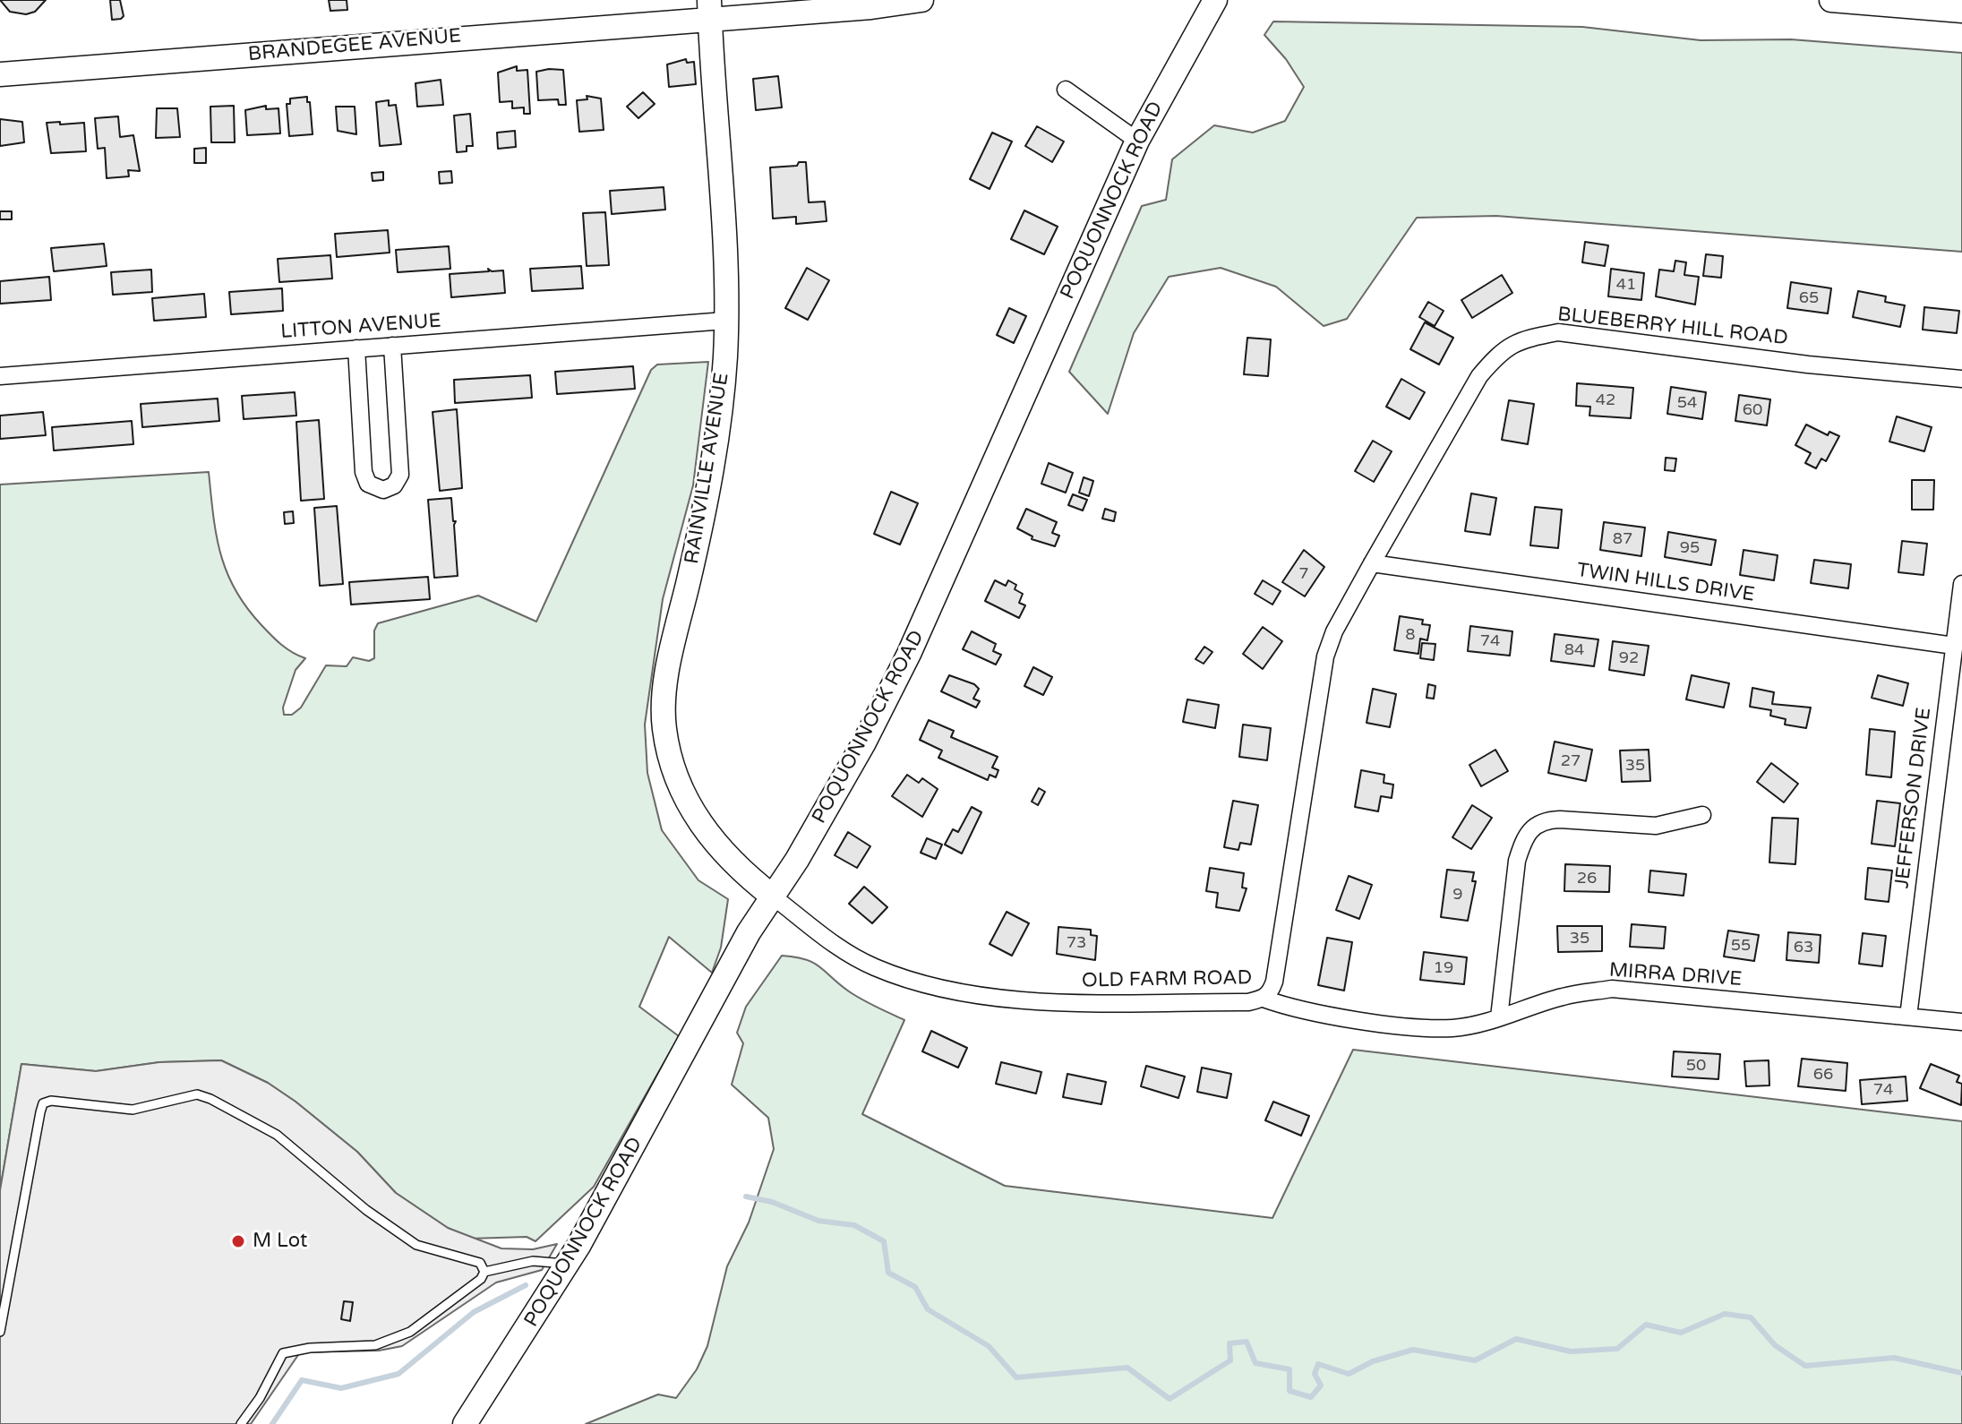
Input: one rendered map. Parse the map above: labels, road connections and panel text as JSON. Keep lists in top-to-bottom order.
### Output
{
  "streets": {
    "main road": ["BRANDEGEE AVENUE", "POQUONNOCK ROAD", "RAINVILLE AVENUE"],
    "street": [
      "LITTON AVENUE",
      "BLUEBERRY HILL ROAD",
      "TWIN HILLS DRIVE",
      "JEFFERSON DRIVE",
      "MIRRA DRIVE",
      "OLD FARM ROAD"
    ]
  },
  "crossings": [
    ["BRANDEGEE AVENUE", "RAINVILLE AVENUE"],
    ["POQUONNOCK ROAD", "RAINVILLE AVENUE"],
    ["POQUONNOCK ROAD", "OLD FARM ROAD"],
    ["LITTON AVENUE", "RAINVILLE AVENUE"],
    ["BLUEBERRY HILL ROAD", "TWIN HILLS DRIVE"],
    ["BLUEBERRY HILL ROAD", "OLD FARM ROAD"],
    ["RAINVILLE AVENUE", "OLD FARM ROAD"],
    ["TWIN HILLS DRIVE", "JEFFERSON DRIVE"],
    ["TWIN HILLS DRIVE", "OLD FARM ROAD"],
    ["JEFFERSON DRIVE", "MIRRA DRIVE"],
    ["MIRRA DRIVE", "OLD FARM ROAD"]
  ],
  "places": ["M Lot"],
  "house_numbers": [
    "41",
    "65",
    "42",
    "54",
    "60",
    "87",
    "95",
    "7",
    "8",
    "74",
    "84",
    "92",
    "27",
    "35",
    "26",
    "9",
    "35",
    "73",
    "55",
    "63",
    "19",
    "50",
    "66",
    "74"
  ]
}
